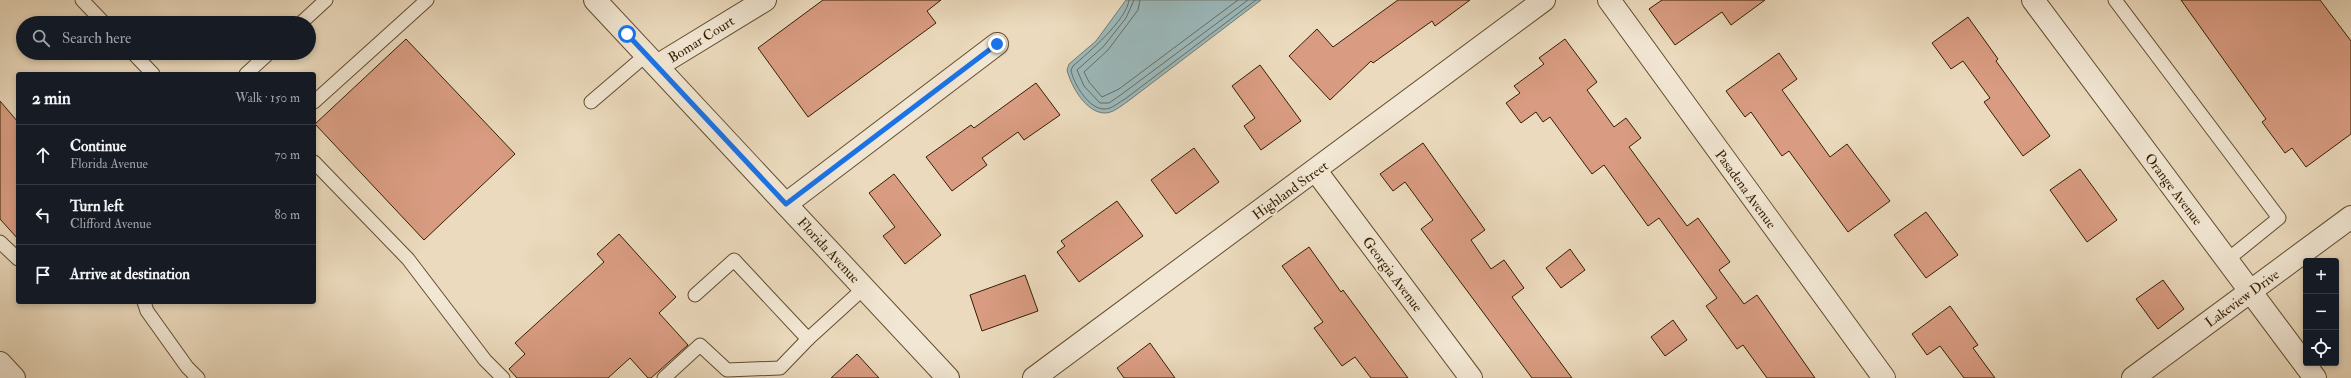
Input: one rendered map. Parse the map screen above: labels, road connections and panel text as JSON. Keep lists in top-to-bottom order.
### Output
{
  "streets": {
    "street": [
      "Bomar Court",
      "Pasadena Avenue",
      "Orange Avenue",
      "Highland Street",
      "Florida Avenue",
      "Georgia Avenue",
      "Lakeview Drive"
    ]
  },
  "crossings": [
    ["Bomar Court", "Florida Avenue"],
    ["Orange Avenue", "Lakeview Drive"],
    ["Highland Street", "Georgia Avenue"]
  ],
  "page": {
    "search": "Search here",
    "heading": ["2 min", "Walk · 150 m"],
    "list": [
      ["Continue", "Florida Avenue", "70 m"],
      ["Turn left", "Clifford Avenue", "80 m"],
      "Arrive at destination"
    ],
    "map_buttons": ["+", "−"]
  }
}
